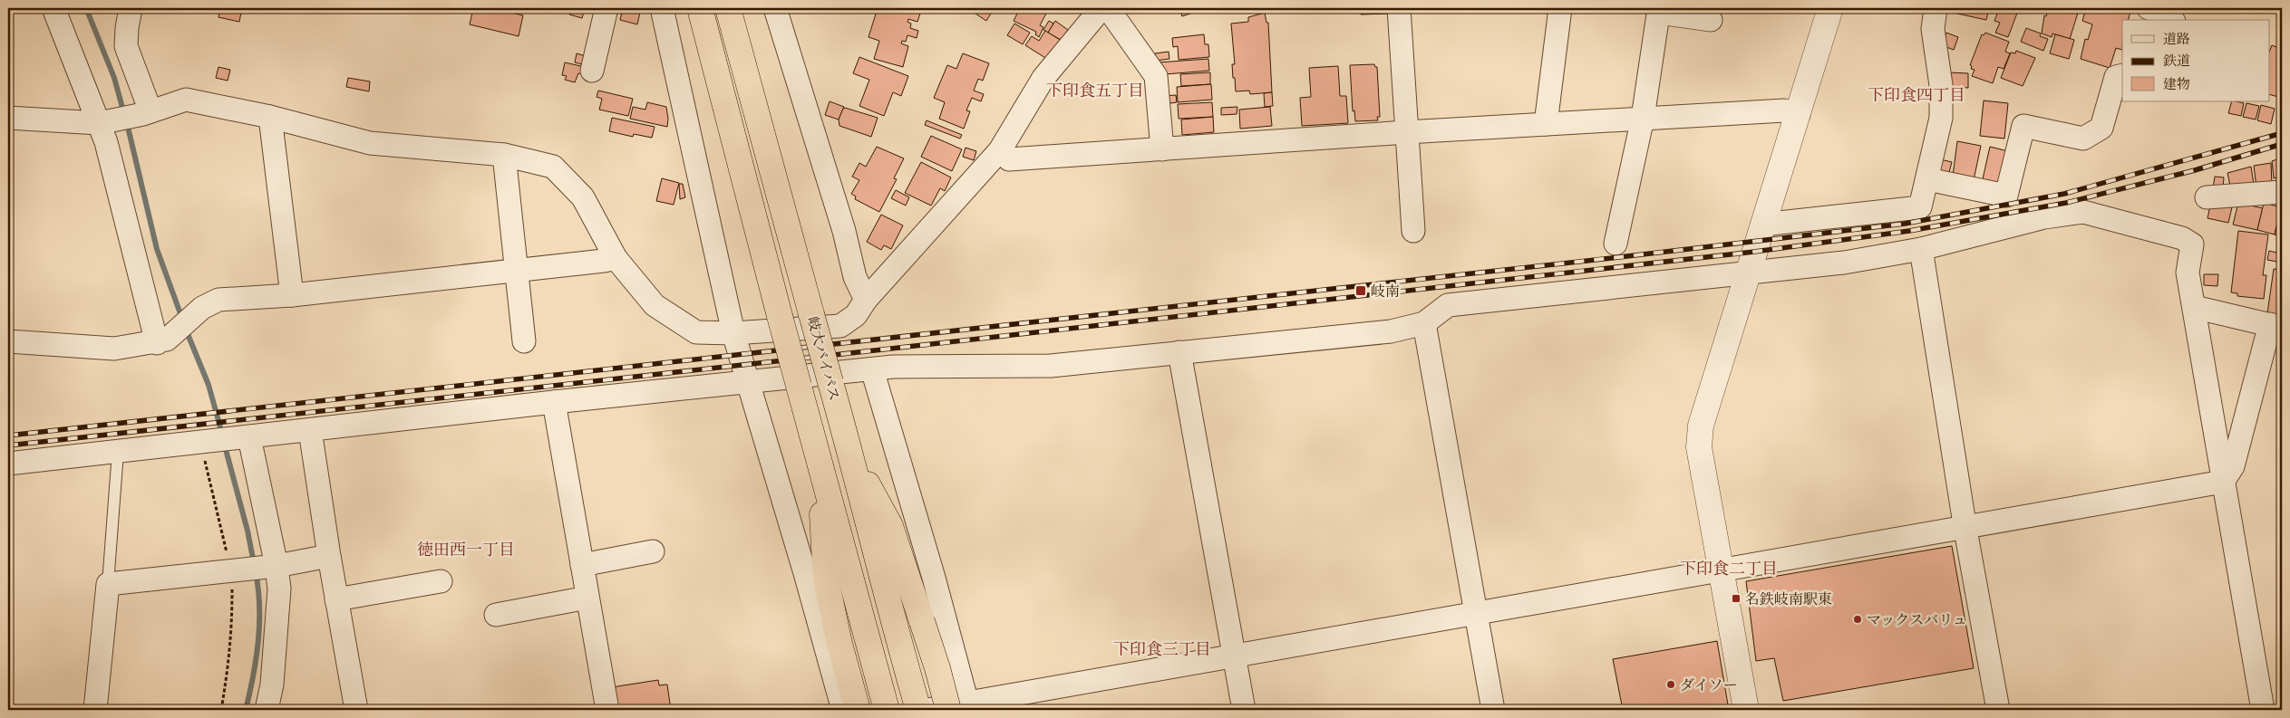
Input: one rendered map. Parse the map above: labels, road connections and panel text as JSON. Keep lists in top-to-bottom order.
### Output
{
  "streets": {
    "highway": ["岐大バイパス"]
  },
  "districts": [
    "下印食五丁目",
    "下印食四丁目",
    "徳田西一丁目",
    "下印食二丁目",
    "下印食三丁目"
  ],
  "places": {
    "transit": ["岐南", "名鉄岐南駅東"],
    "other": ["マックスバリュ", "ダイソー"]
  },
  "legend": ["道路", "鉄道", "建物"]
}
